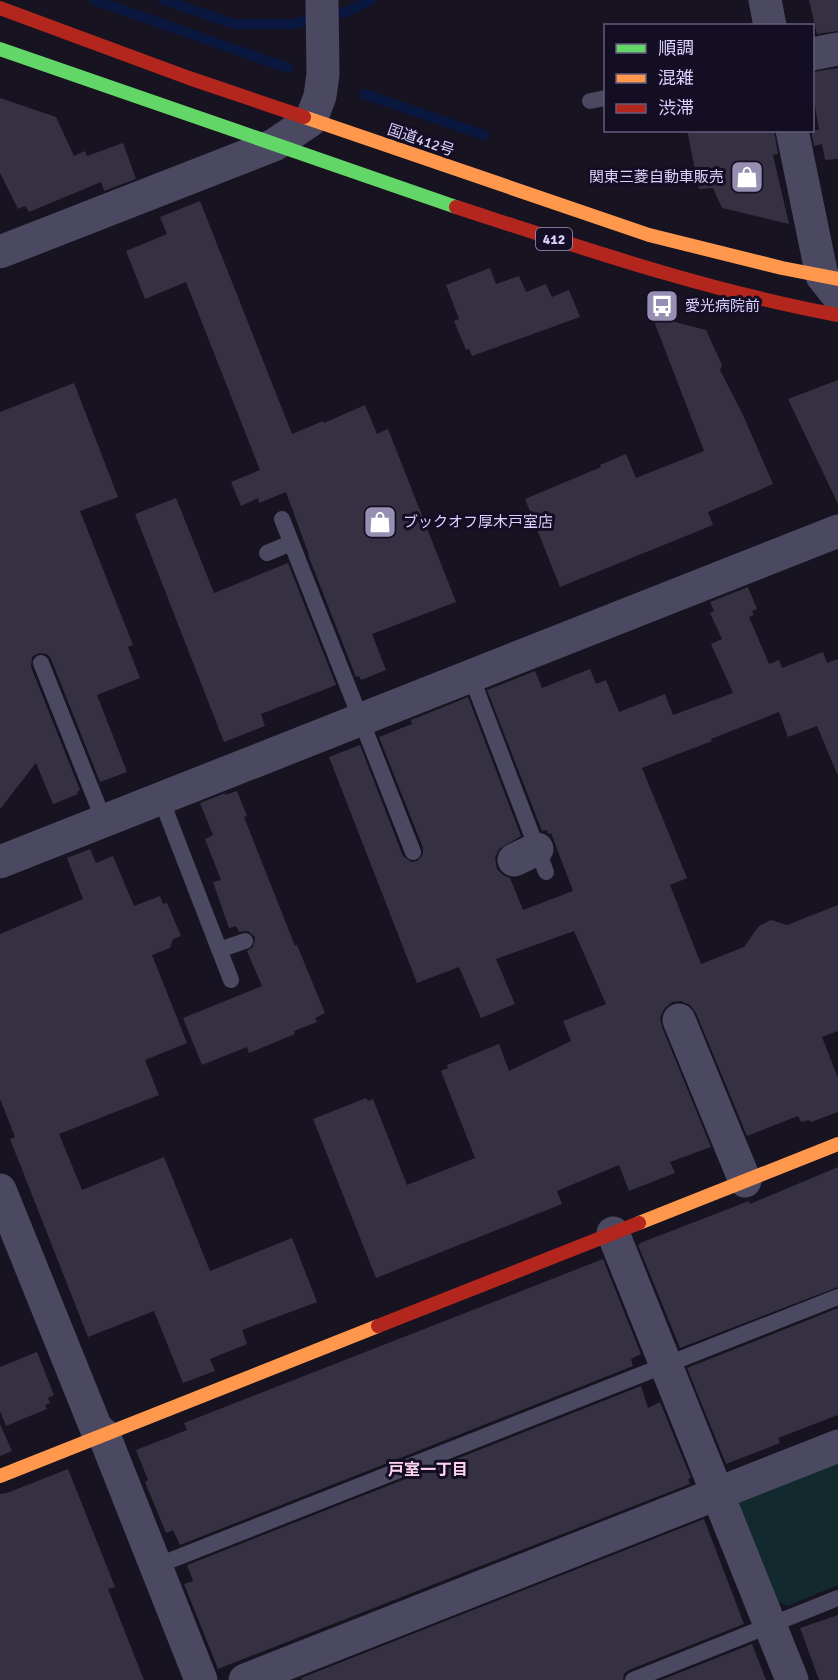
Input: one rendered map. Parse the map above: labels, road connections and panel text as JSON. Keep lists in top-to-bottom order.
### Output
{
  "streets": {
    "main road": ["国道412号", "412"]
  },
  "districts": ["戸室一丁目"],
  "places": {
    "shop": ["関東三菱自動車販売", "ブックオフ厚木戸室店"],
    "bus stop": ["愛光病院前"]
  },
  "legend": ["順調", "混雑", "渋滞"]
}
